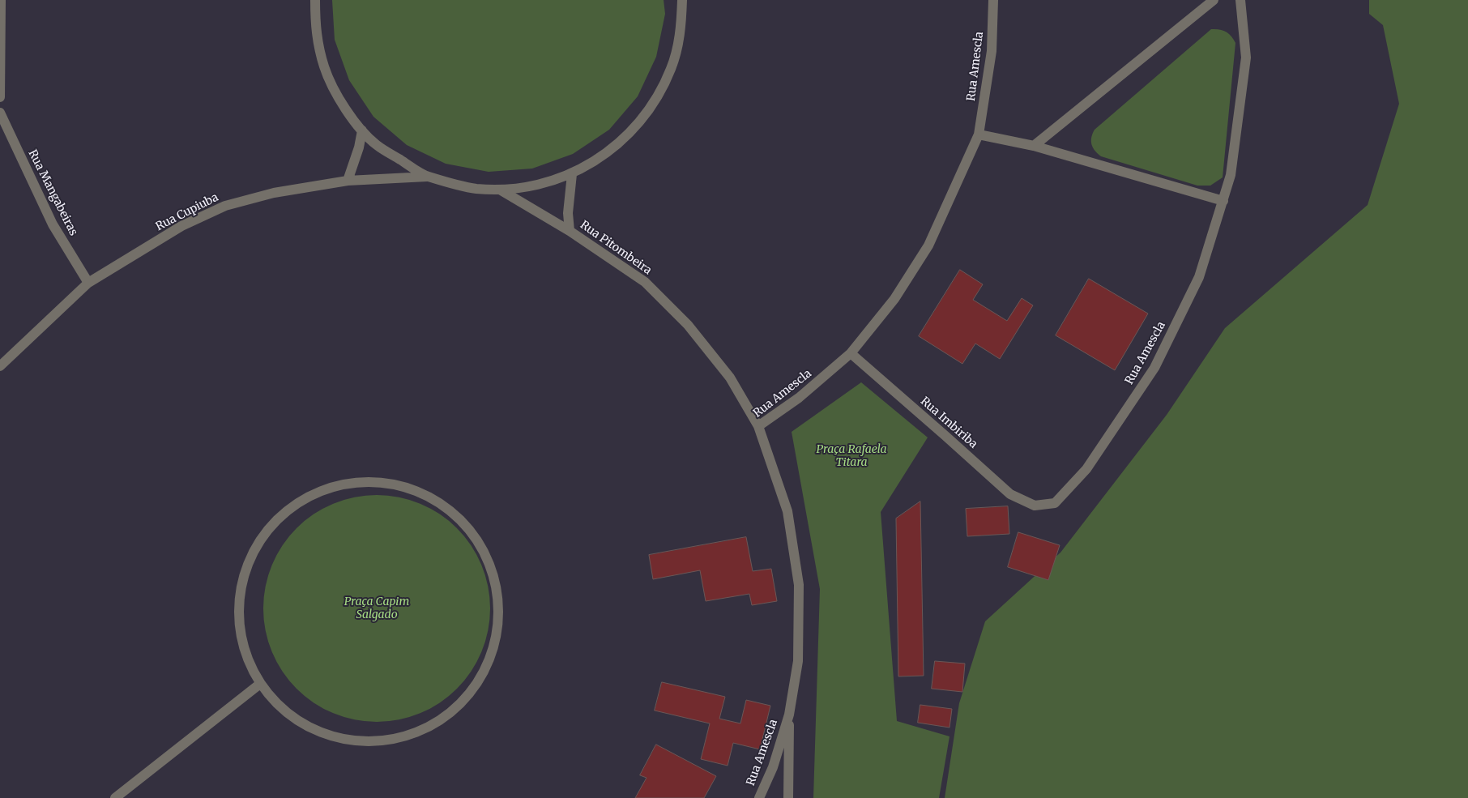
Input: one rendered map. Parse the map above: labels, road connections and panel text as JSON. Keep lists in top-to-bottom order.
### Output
{
  "streets": {
    "street": [
      "Rua Amescla",
      "Rua Mangabeiras",
      "Rua Cupiuba",
      "Rua Pitombeira",
      "Rua Imbiriba"
    ]
  },
  "crossings": [
    ["Rua Amescla", "Rua Pitombeira"],
    ["Rua Amescla", "Rua Imbiriba"],
    ["Rua Mangabeiras", "Rua Cupiuba"],
    ["Rua Cupiuba", "Rua Pitombeira"]
  ],
  "parks": ["Praça Rafaela Titara", "Praça Capim Salgado"]
}
